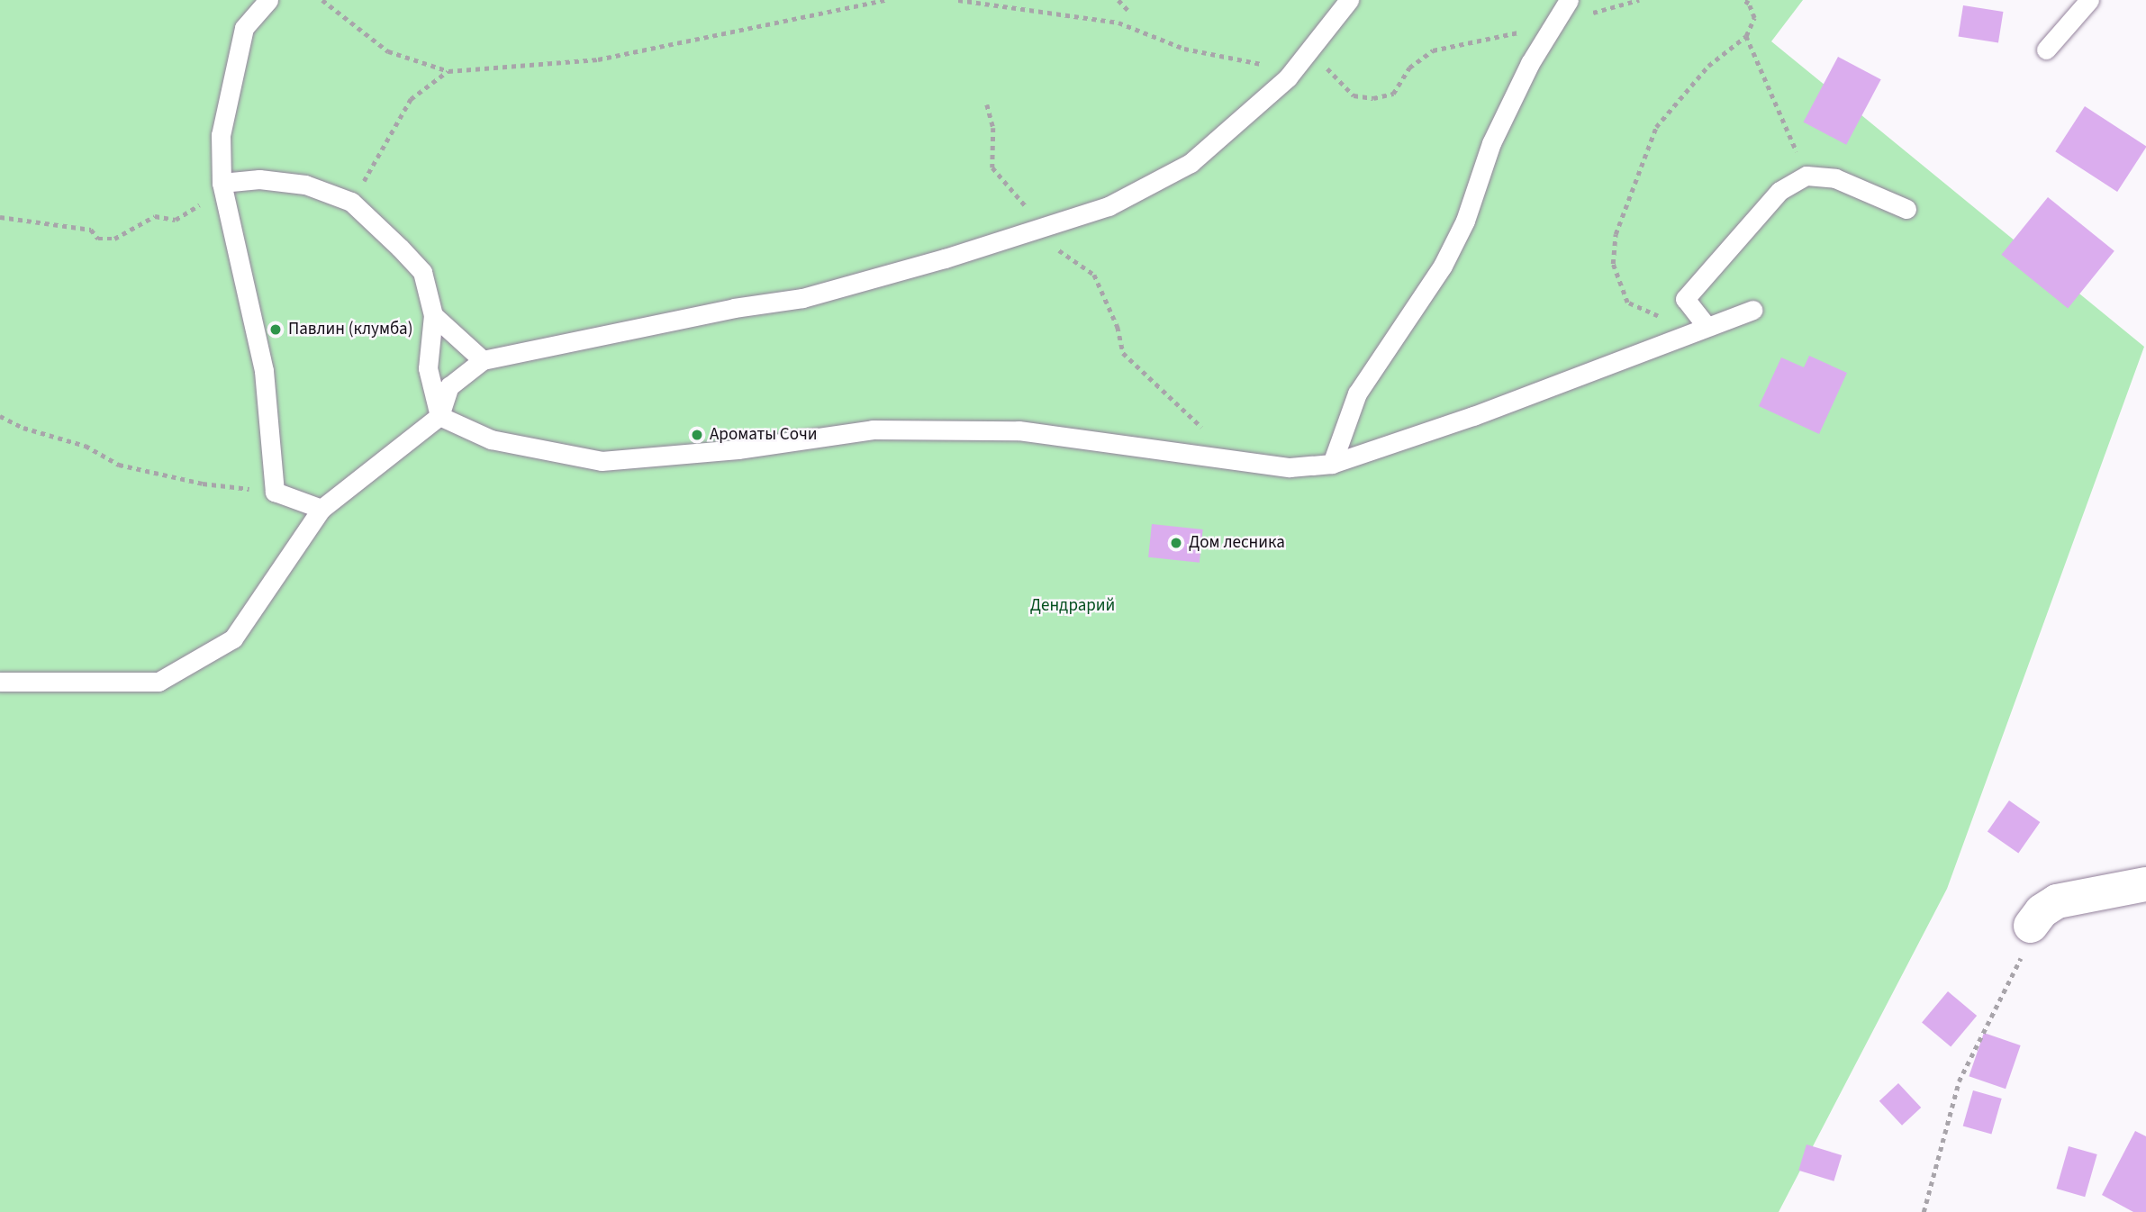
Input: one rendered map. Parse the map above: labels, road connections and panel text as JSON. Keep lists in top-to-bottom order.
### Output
{
  "parks": ["Дендрарий"],
  "places": ["Павлин (клумба)", "Ароматы Сочи", "Дом лесника"]
}
